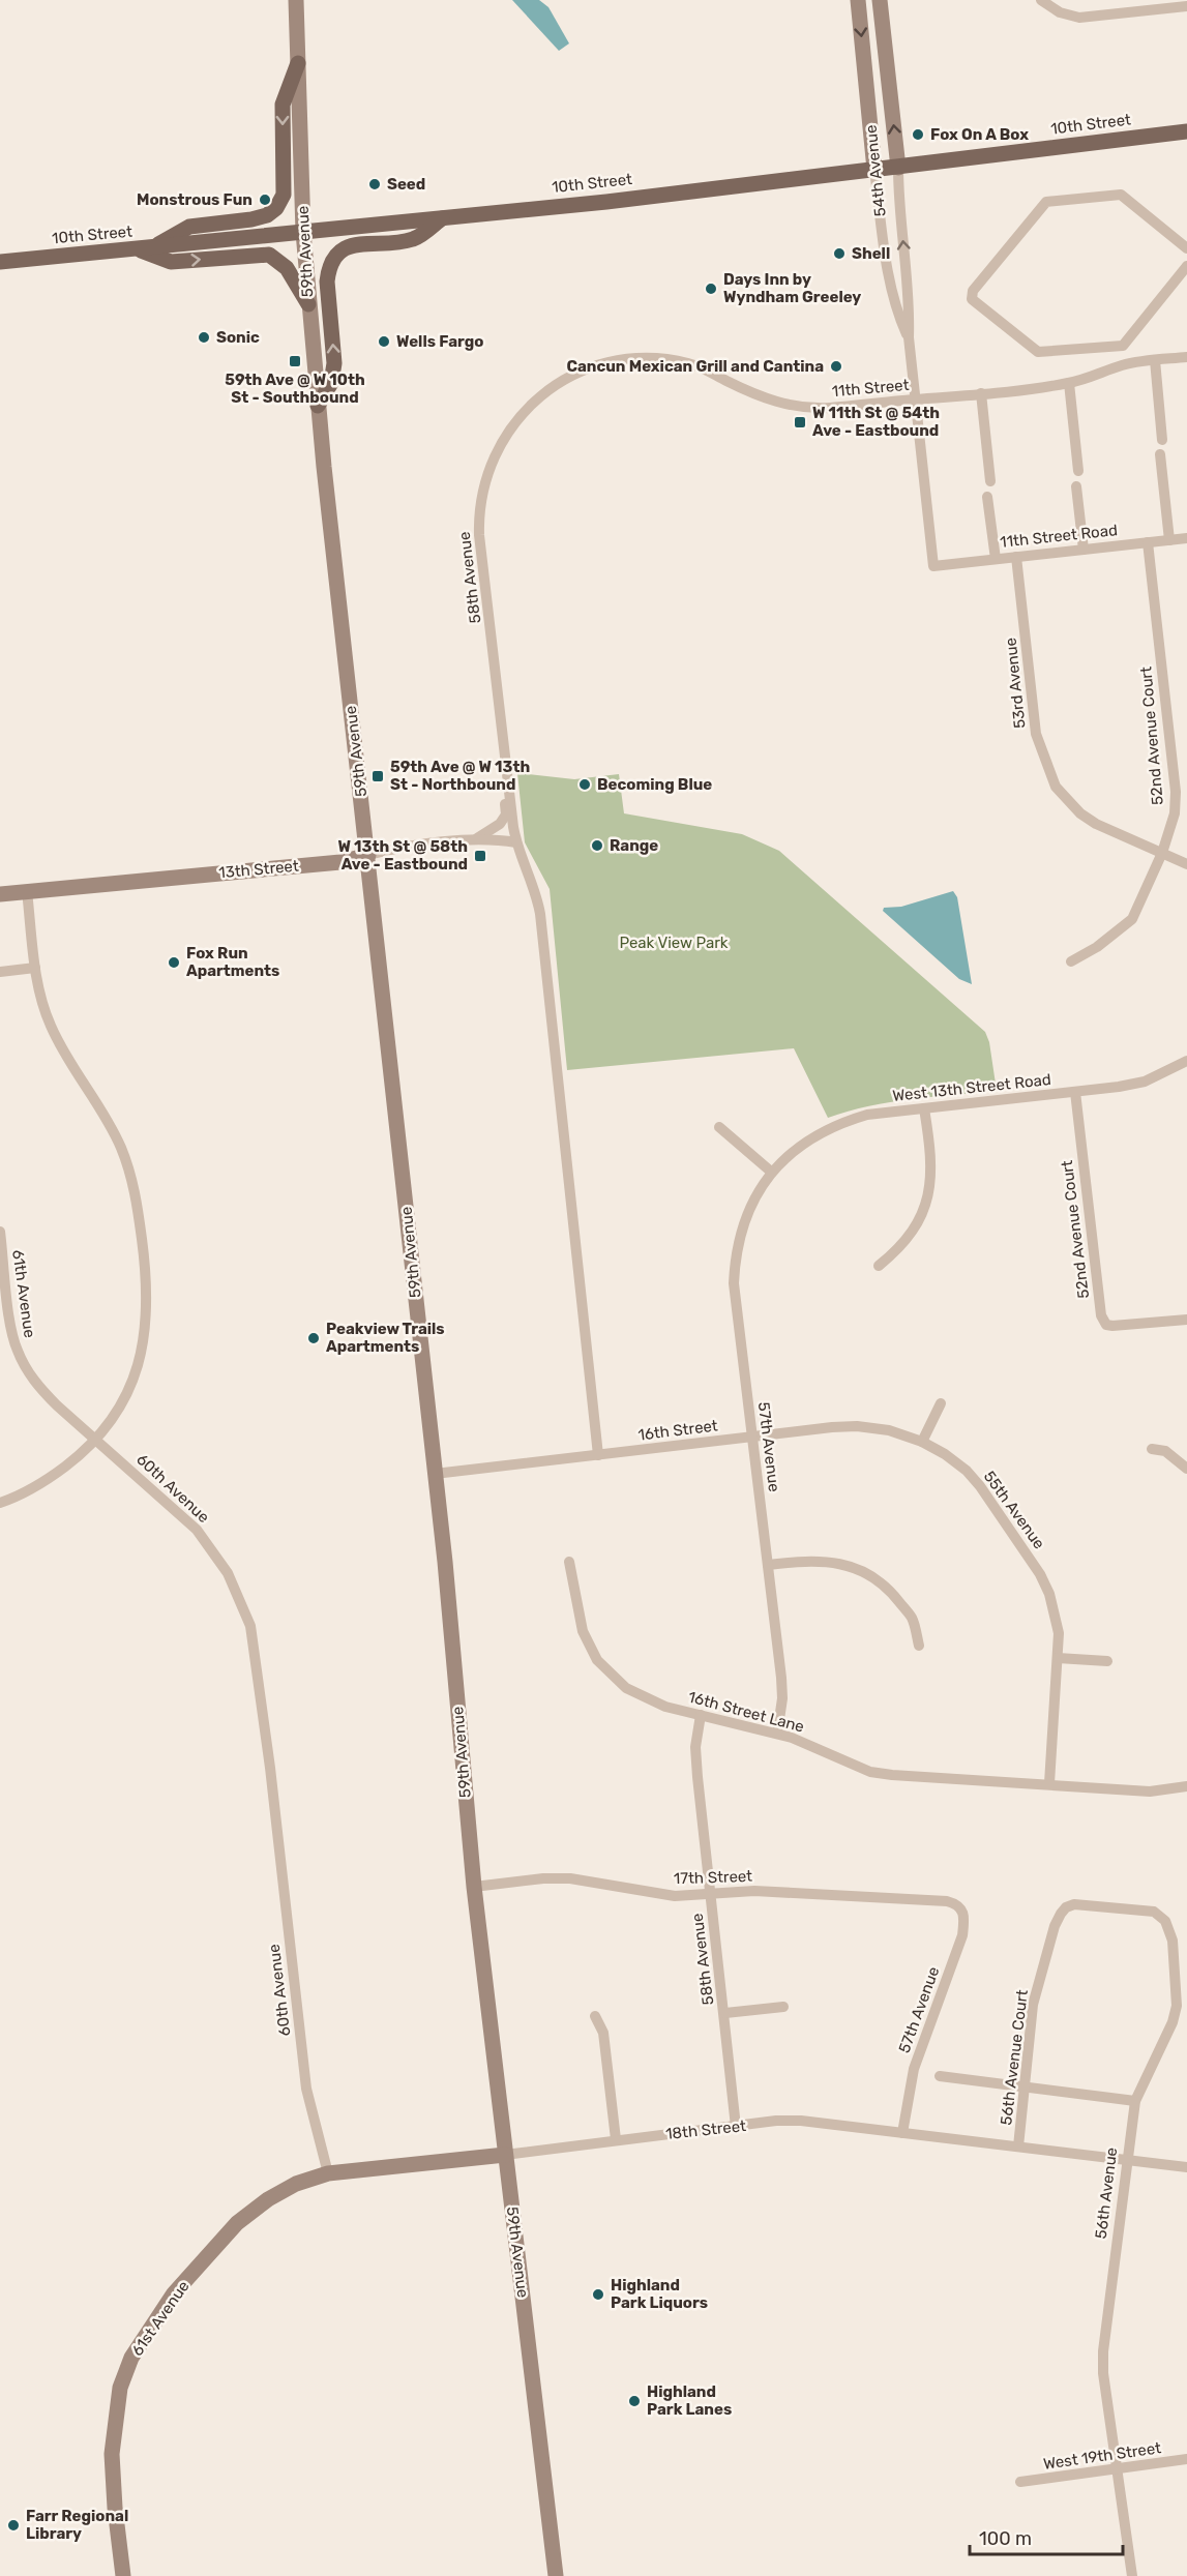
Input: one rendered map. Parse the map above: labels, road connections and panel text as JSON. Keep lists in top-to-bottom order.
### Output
{
  "streets": {
    "main road": [
      "10th Street",
      "54th Avenue",
      "59th Avenue",
      "13th Street",
      "18th Street",
      "61st Avenue"
    ],
    "street": [
      "11th Street",
      "11th Street Road",
      "58th Avenue",
      "53rd Avenue",
      "52nd Avenue Court",
      "West 13th Street Road",
      "61th Avenue",
      "16th Street",
      "57th Avenue",
      "60th Avenue",
      "55th Avenue",
      "16th Street Lane",
      "17th Street",
      "56th Avenue Court",
      "56th Avenue",
      "West 19th Street"
    ]
  },
  "crossings": [
    ["10th Street", "54th Avenue"],
    ["10th Street", "59th Avenue"],
    ["54th Avenue", "11th Street"],
    ["54th Avenue", "11th Street Road"],
    ["59th Avenue", "13th Street"],
    ["59th Avenue", "16th Street"],
    ["59th Avenue", "17th Street"],
    ["59th Avenue", "18th Street"],
    ["11th Street", "58th Avenue"],
    ["11th Street Road", "53rd Avenue"],
    ["11th Street Road", "52nd Avenue Court"],
    ["58th Avenue", "13th Street"],
    ["58th Avenue", "16th Street"],
    ["58th Avenue", "16th Street Lane"],
    ["58th Avenue", "17th Street"],
    ["58th Avenue", "18th Street"],
    ["53rd Avenue", "52nd Avenue Court"],
    ["52nd Avenue Court", "West 13th Street Road"],
    ["West 13th Street Road", "57th Avenue"],
    ["61th Avenue", "60th Avenue"],
    ["16th Street", "57th Avenue"],
    ["16th Street", "55th Avenue"],
    ["57th Avenue", "16th Street Lane"],
    ["57th Avenue", "17th Street"],
    ["57th Avenue", "18th Street"],
    ["60th Avenue", "18th Street"],
    ["55th Avenue", "16th Street Lane"],
    ["56th Avenue Court", "18th Street"],
    ["56th Avenue Court", "56th Avenue"],
    ["18th Street", "56th Avenue"],
    ["18th Street", "61st Avenue"],
    ["56th Avenue", "West 19th Street"]
  ],
  "parks": ["Peak View Park"],
  "places": {
    "other": [
      "Fox On A Box",
      "Seed",
      "Monstrous Fun",
      "Shell",
      "Days Inn by Wyndham Greeley",
      "Sonic",
      "Wells Fargo",
      "Cancun Mexican Grill and Cantina",
      "Becoming Blue",
      "Range",
      "Fox Run Apartments",
      "Peakview Trails Apartments",
      "Highland Park Liquors",
      "Highland Park Lanes",
      "Farr Regional Library"
    ],
    "transit": [
      "59th Ave @ W 10th St - Southbound",
      "W 11th St @ 54th Ave - Eastbound",
      "59th Ave @ W 13th St - Northbound",
      "W 13th St @ 58th Ave - Eastbound"
    ]
  },
  "scale_bar": "100 m"
}
